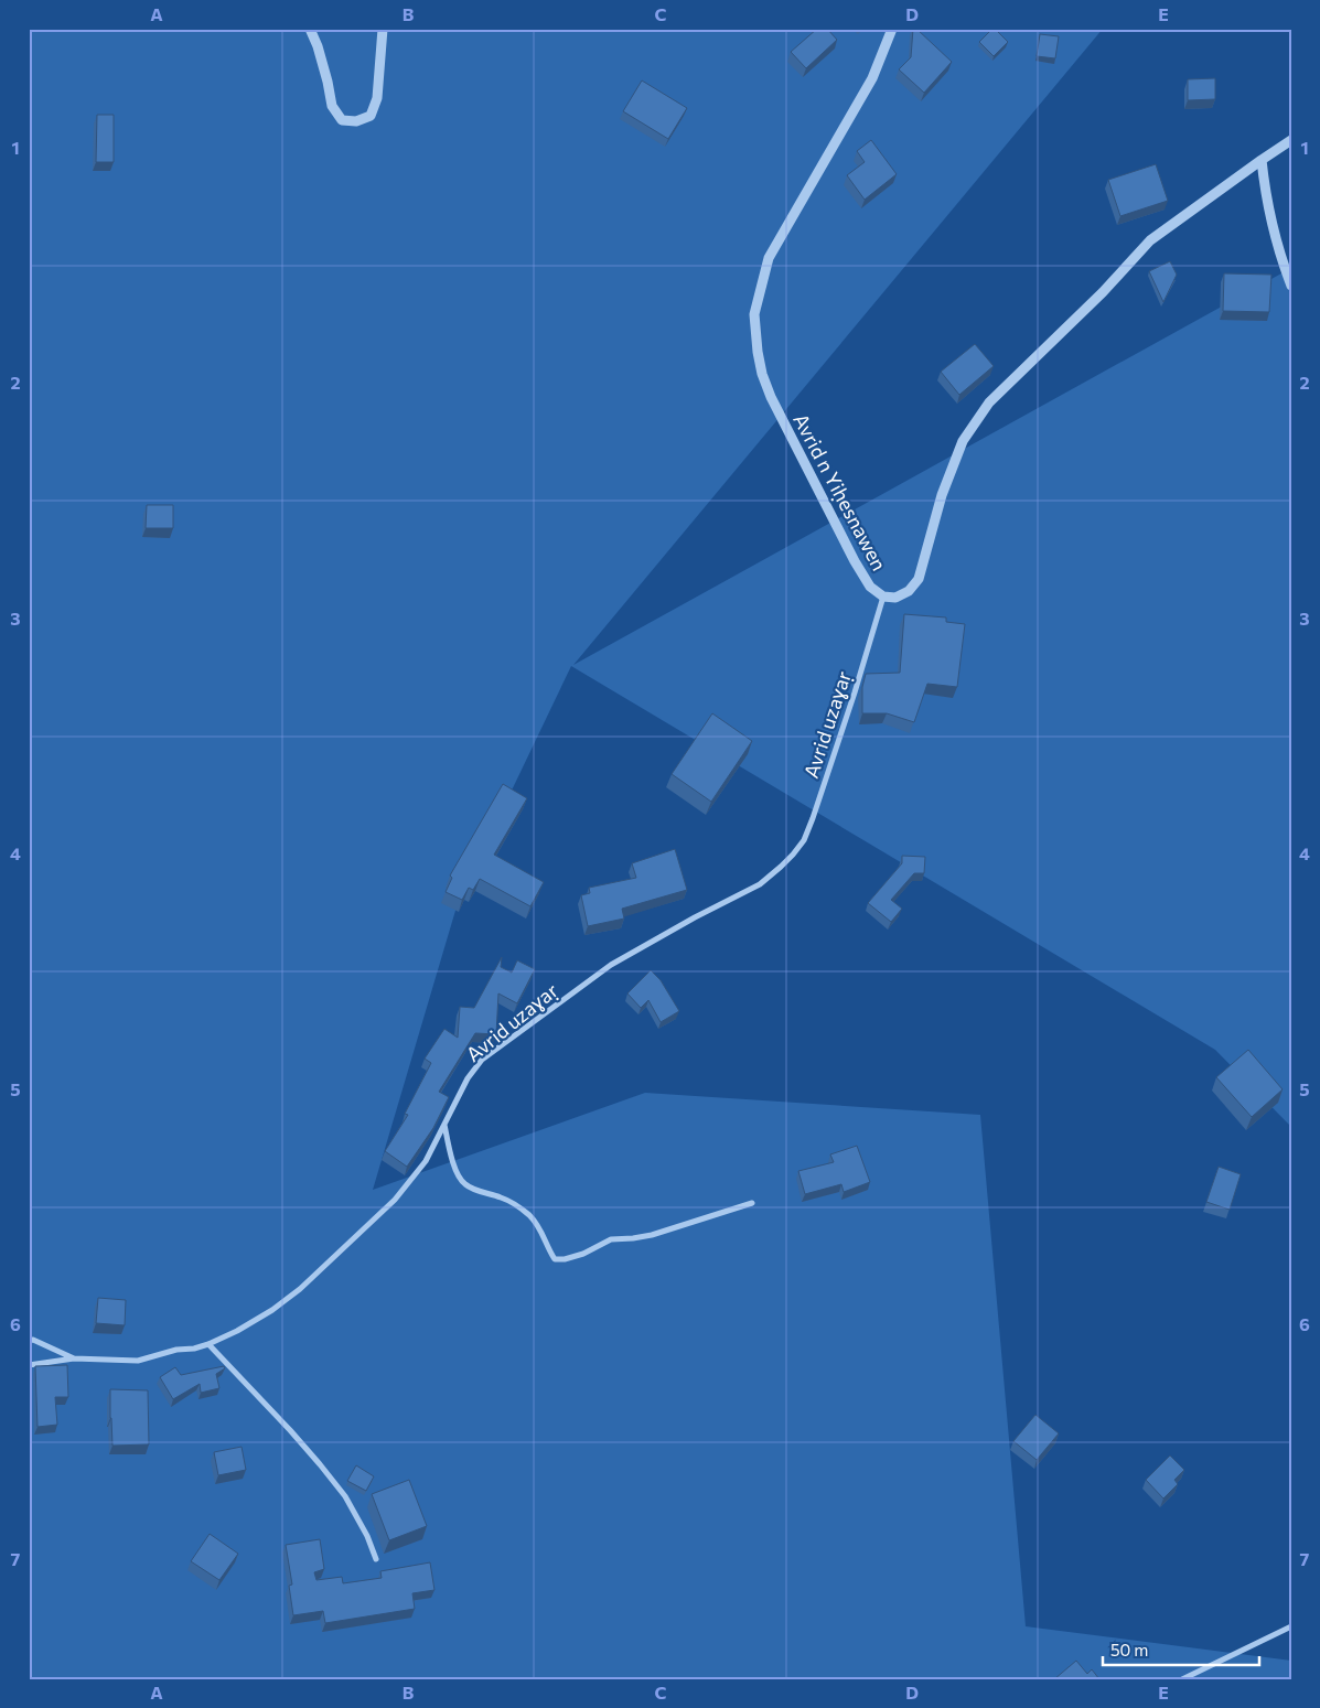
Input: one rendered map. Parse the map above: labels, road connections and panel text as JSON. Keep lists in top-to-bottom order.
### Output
{
  "streets": {
    "street": ["Avrid n Yiḥesnawen", "Avrid uzaɣaṛ"]
  },
  "crossings": [
    ["Avrid n Yiḥesnawen", "Avrid uzaɣaṛ"]
  ],
  "scale_bar": "50 m",
  "grid": {
    "columns": [
      "A",
      "B",
      "C",
      "D",
      "E"
    ],
    "rows": [
      "1",
      "2",
      "3",
      "4",
      "5",
      "6",
      "7"
    ]
  }
}
